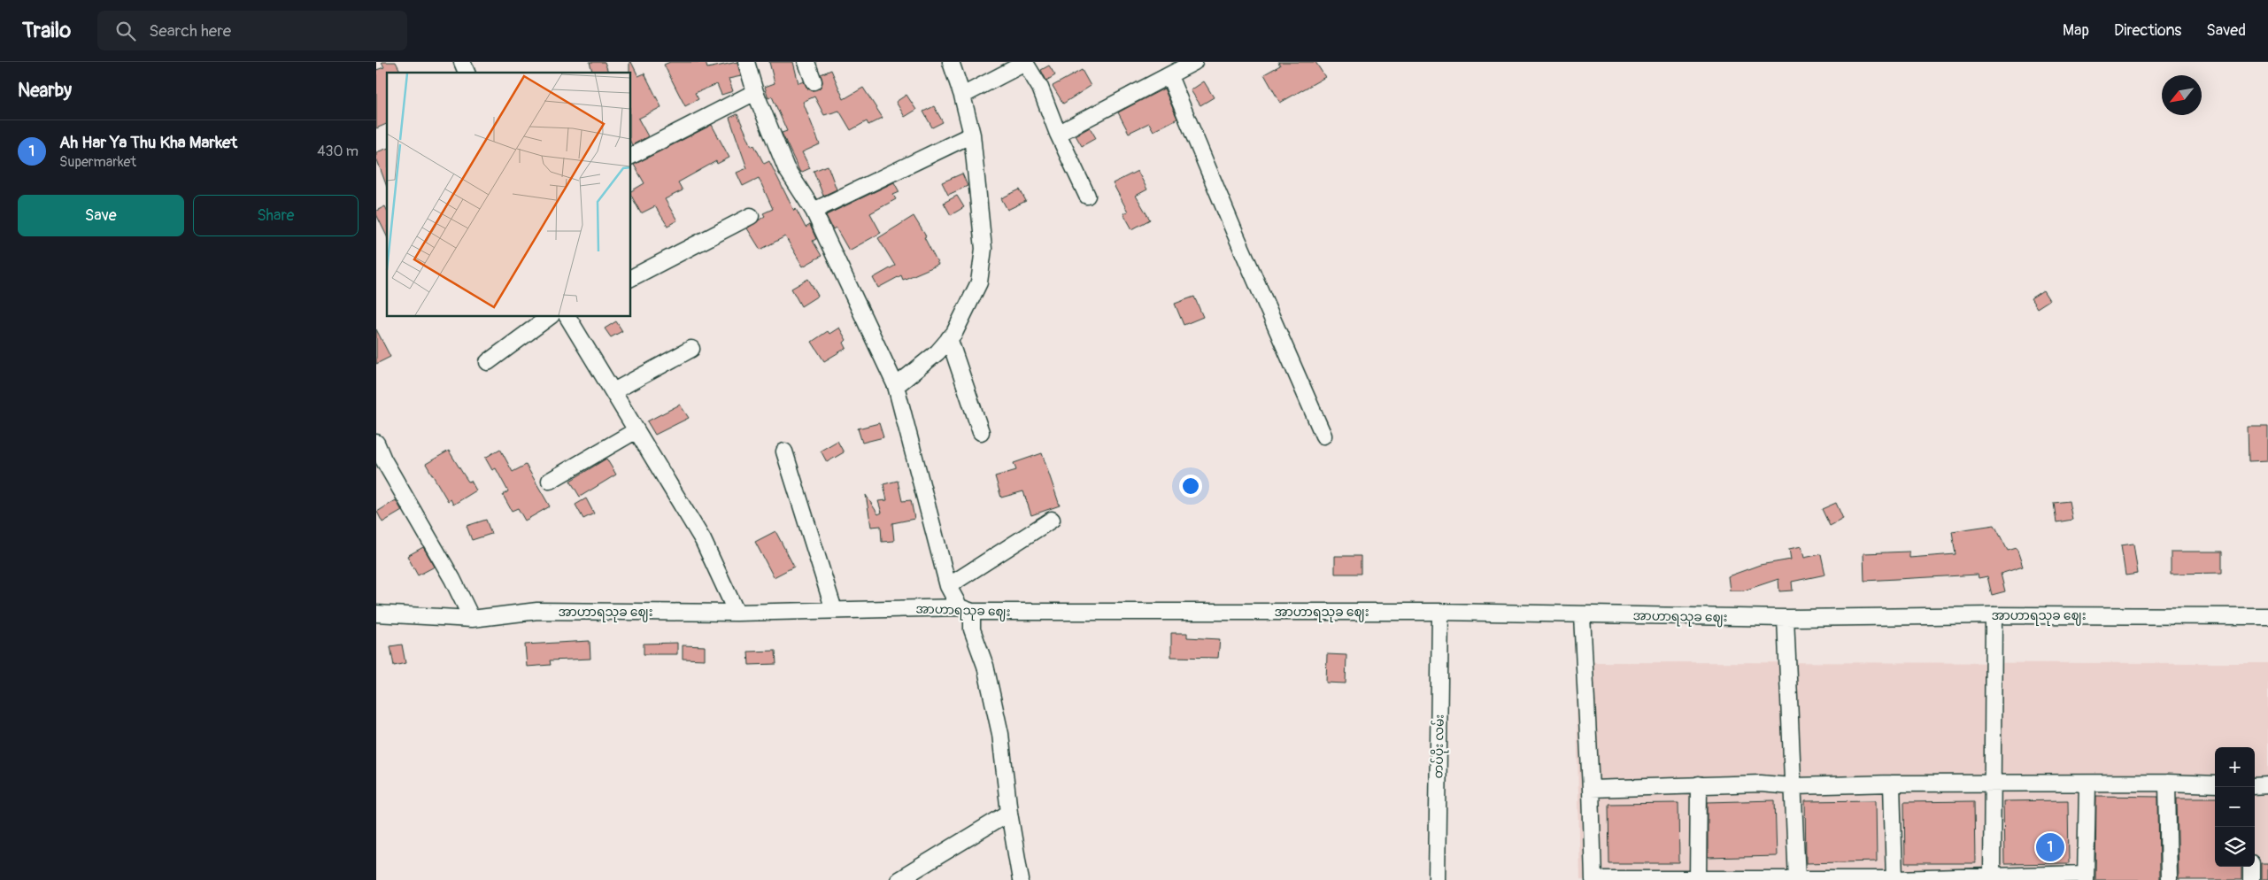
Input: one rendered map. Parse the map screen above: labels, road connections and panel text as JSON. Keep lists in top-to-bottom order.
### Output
{
  "streets": {
    "street": ["အာဟာရသုခ ဈေး", "တပ်ပိုး လမ်း"]
  },
  "crossings": [
    ["အာဟာရသုခ ဈေး", "တပ်ပိုး လမ်း"]
  ],
  "north": "bottom left",
  "page": {
    "header": "Trailo",
    "search": "Search here",
    "nav": ["Map", "Directions", "Saved"],
    "heading": "Nearby",
    "list": [
      {
        "mark": "1",
        "name": "Ah Har Ya Thu Kha Market",
        "note": "Supermarket",
        "value": "430 m"
      }
    ],
    "buttons": ["Save", "Share"],
    "map_buttons": ["+", "−"],
    "pins": "1"
  }
}
